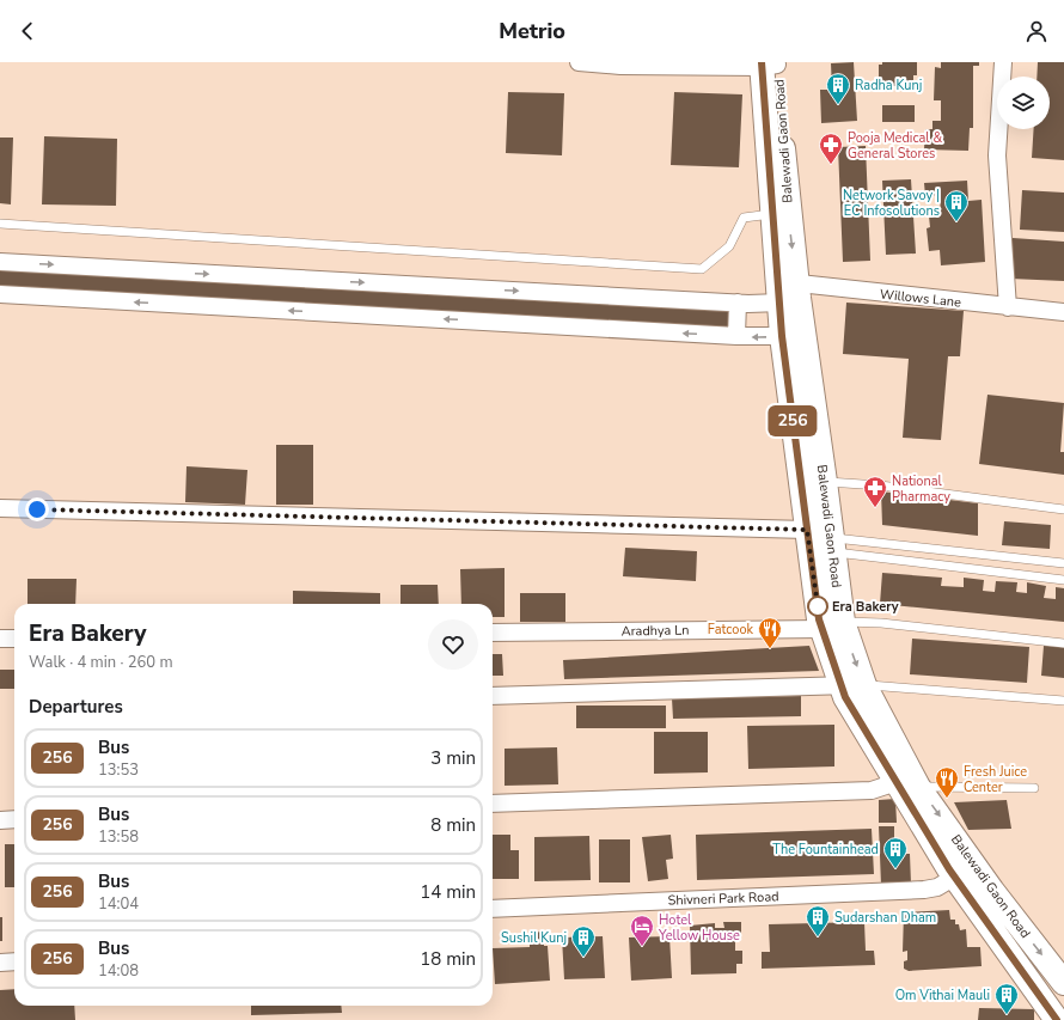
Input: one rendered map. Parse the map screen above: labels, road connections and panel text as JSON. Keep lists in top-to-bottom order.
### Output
{
  "streets": {
    "main road": ["Balewadi Gaon Road"],
    "street": ["Willows Lane", "Aradhya Ln", "Shivneri Park Road"]
  },
  "crossings": [
    ["Balewadi Gaon Road", "Willows Lane"],
    ["Balewadi Gaon Road", "Aradhya Ln"],
    ["Balewadi Gaon Road", "Shivneri Park Road"]
  ],
  "places": {
    "building": [
      "Radha Kunj",
      "Network Savoy | EC Infosolutions",
      "The Fountainhead",
      "Sudarshan Dham",
      "Sushil Kunj",
      "Om Vithai Mauli"
    ],
    "pharmacy": ["Pooja Medical & General Stores", "National Pharmacy"],
    "other": ["Era Bakery"],
    "restaurant": ["Fatcook", "Fresh Juice Center"],
    "hotel": ["Hotel Yellow House"]
  },
  "lines": ["bus line 256"],
  "page": {
    "header": "Metrio",
    "on_map": "256",
    "heading": [
      ["Era Bakery", "Walk · 4 min · 260 m"],
      "Departures"
    ],
    "list": [
      {
        "mark": "256",
        "name": "Bus",
        "note": "13:53",
        "value": "3 min"
      },
      {
        "mark": "256",
        "name": "Bus",
        "note": "13:58",
        "value": "8 min"
      },
      {
        "mark": "256",
        "name": "Bus",
        "note": "14:04",
        "value": "14 min"
      },
      {
        "mark": "256",
        "name": "Bus",
        "note": "14:08",
        "value": "18 min"
      }
    ]
  }
}
